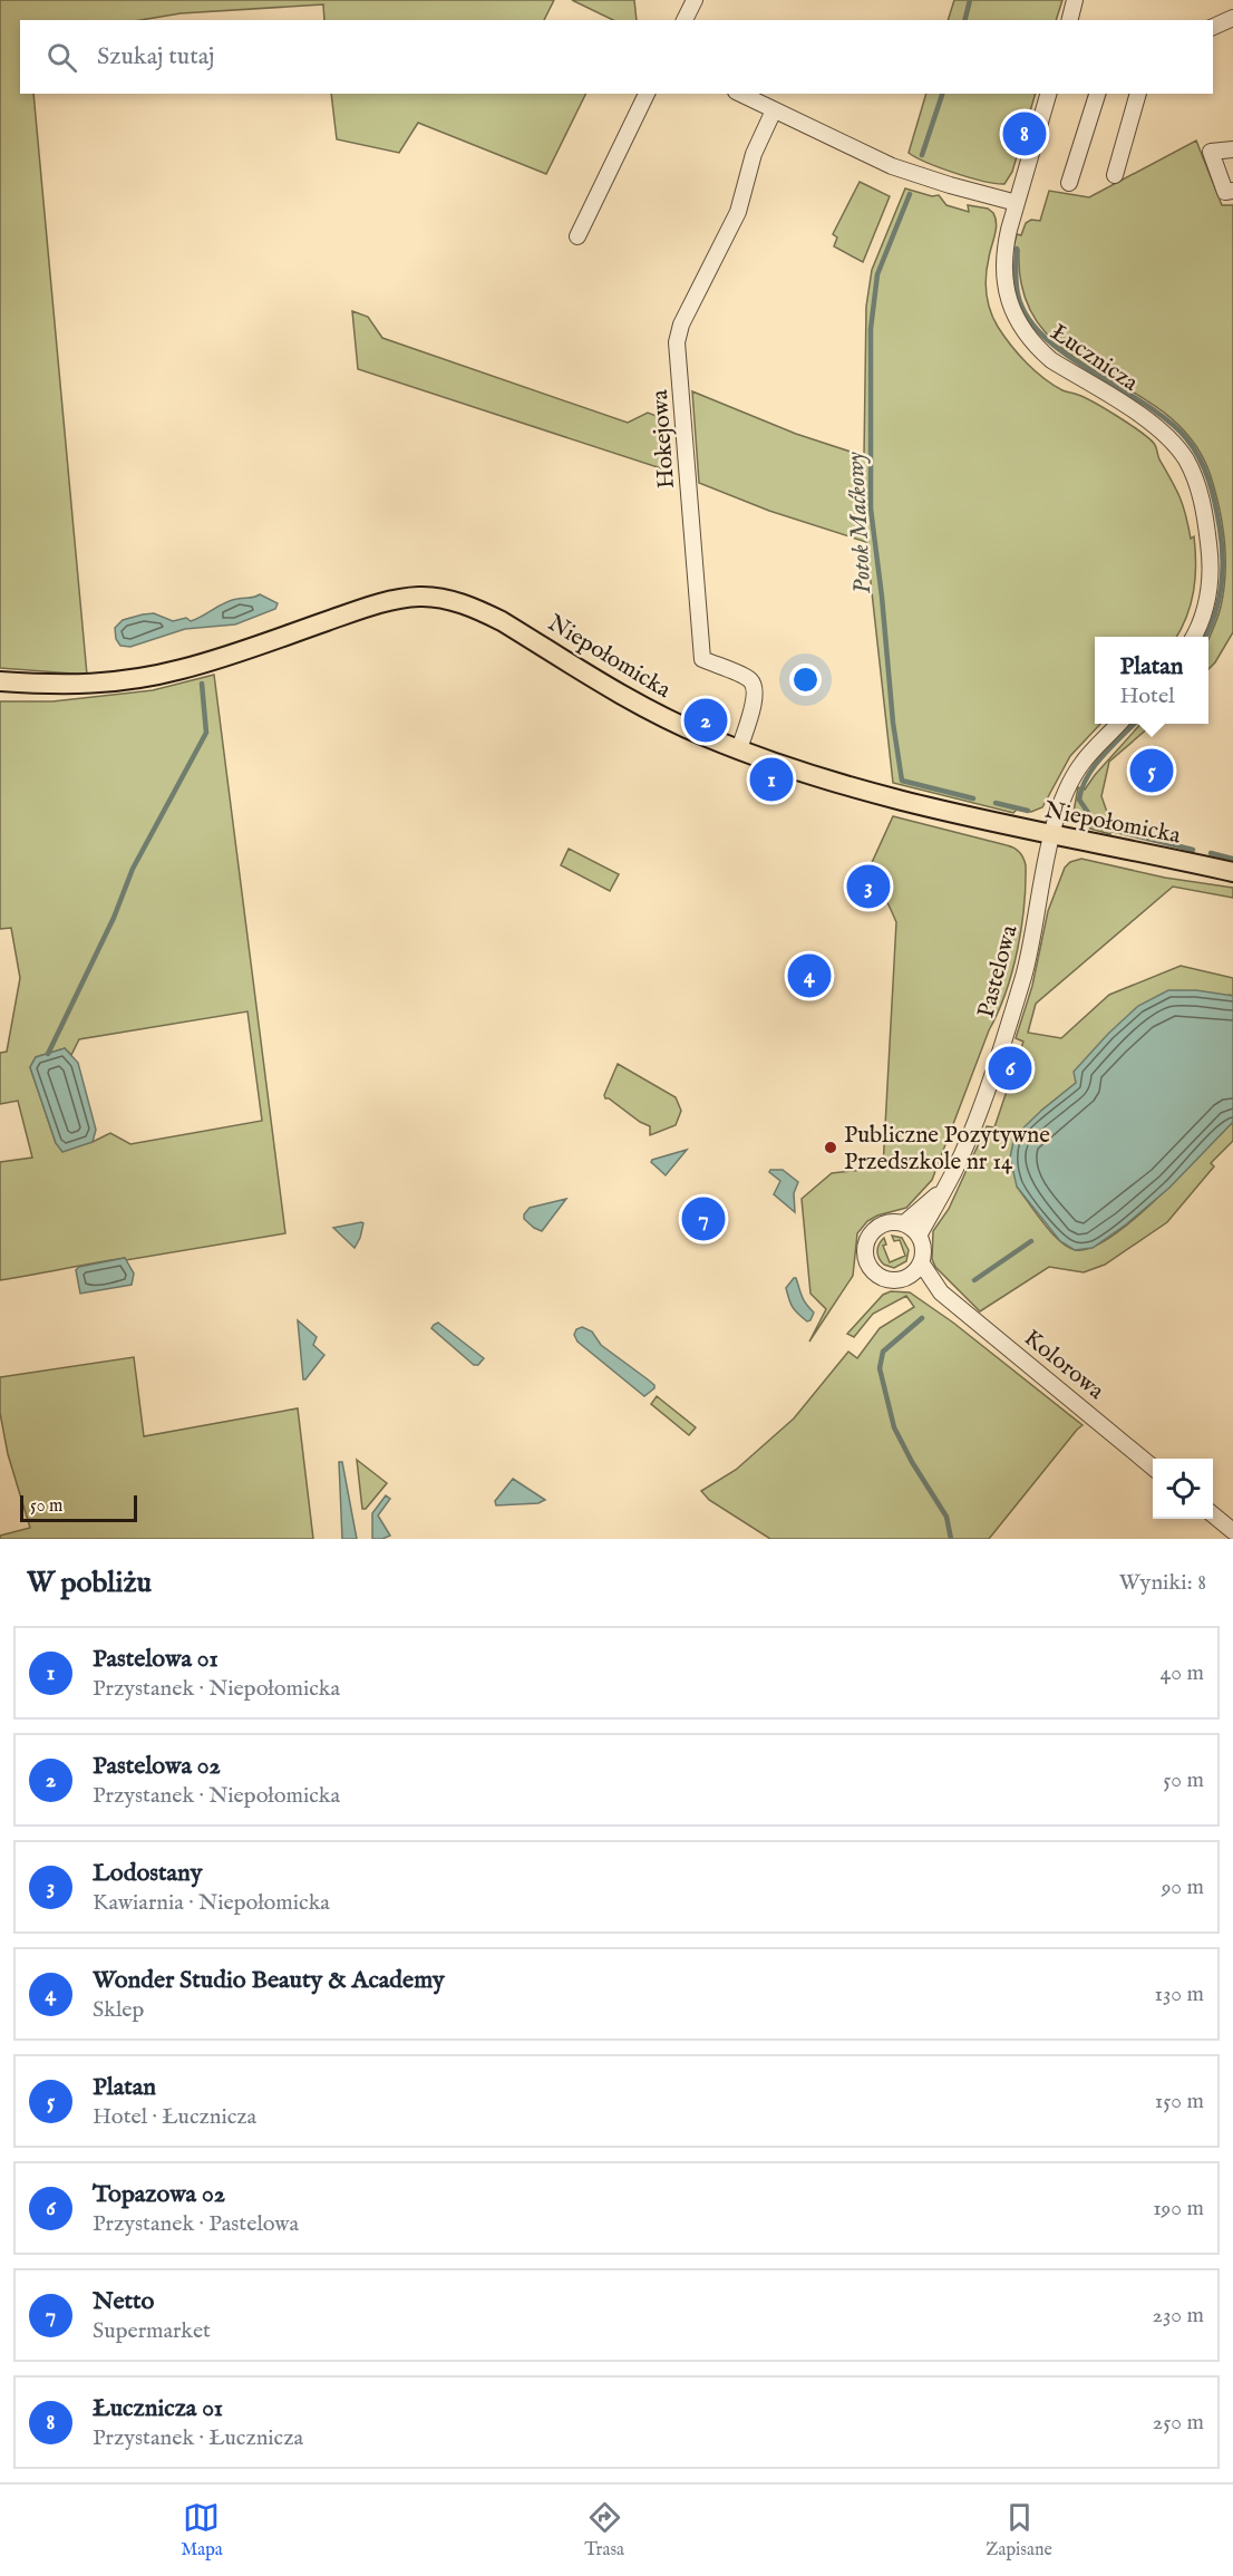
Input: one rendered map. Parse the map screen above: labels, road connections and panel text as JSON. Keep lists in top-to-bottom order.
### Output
{
  "streets": {
    "main road": ["Niepołomicka"],
    "street": [
      "Łucznicza",
      "Hokejowa",
      "Pastelowa",
      "Kolorowa"
    ]
  },
  "crossings": [
    ["Hokejowa", "Niepołomicka"],
    ["Niepołomicka", "Pastelowa"],
    ["Pastelowa", "Kolorowa"]
  ],
  "water": ["Potok Maćkowy"],
  "places": ["Publiczne Pozytywne Przedszkole nr 14"],
  "scale_bar": "50 m",
  "page": {
    "search": "Szukaj tutaj",
    "pins": [
      "8",
      "2",
      "5",
      "1",
      "3",
      "4",
      "6",
      "7"
    ],
    "popup": ["Platan", "Hotel"],
    "scale": "50 m",
    "heading": ["W pobliżu", "Wyniki: 8"],
    "list": [
      {
        "mark": "1",
        "name": "Pastelowa 01",
        "note": "Przystanek · Niepołomicka",
        "value": "40 m"
      },
      {
        "mark": "2",
        "name": "Pastelowa 02",
        "note": "Przystanek · Niepołomicka",
        "value": "50 m"
      },
      {
        "mark": "3",
        "name": "Lodostany",
        "note": "Kawiarnia · Niepołomicka",
        "value": "90 m"
      },
      {
        "mark": "4",
        "name": "Wonder Studio Beauty & Academy",
        "note": "Sklep",
        "value": "130 m"
      },
      {
        "mark": "5",
        "name": "Platan",
        "note": "Hotel · Łucznicza",
        "value": "150 m"
      },
      {
        "mark": "6",
        "name": "Topazowa 02",
        "note": "Przystanek · Pastelowa",
        "value": "190 m"
      },
      {
        "mark": "7",
        "name": "Netto",
        "note": "Supermarket",
        "value": "230 m"
      },
      {
        "mark": "8",
        "name": "Łucznicza 01",
        "note": "Przystanek · Łucznicza",
        "value": "250 m"
      }
    ],
    "nav": ["Mapa", "Trasa", "Zapisane"]
  }
}
